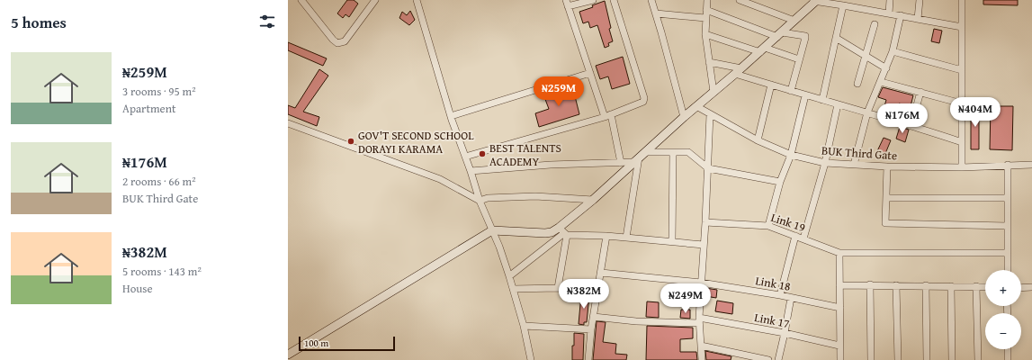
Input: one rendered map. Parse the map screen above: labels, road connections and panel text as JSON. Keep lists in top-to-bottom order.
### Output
{
  "streets": {
    "street": [
      "BUK Third Gate",
      "Link 19",
      "Link 18",
      "Link 17"
    ]
  },
  "places": ["GOV'T SECOND SCHOOL DORAYI KARAMA", "BEST TALENTS ACADEMY"],
  "scale_bar": "100 m",
  "page": {
    "heading": "5 homes",
    "list": [
      {
        "name": "₦259M",
        "note": "3 rooms · 95 m² · Apartment"
      },
      {
        "name": "₦176M",
        "note": "2 rooms · 66 m² · BUK Third Gate"
      },
      {
        "name": "₦382M",
        "note": "5 rooms · 143 m² · House"
      }
    ],
    "price": [
      "₦259M",
      "₦404M",
      "₦176M",
      "₦382M",
      "₦249M"
    ],
    "map_buttons": ["+", "−"],
    "scale": "100 m"
  }
}
